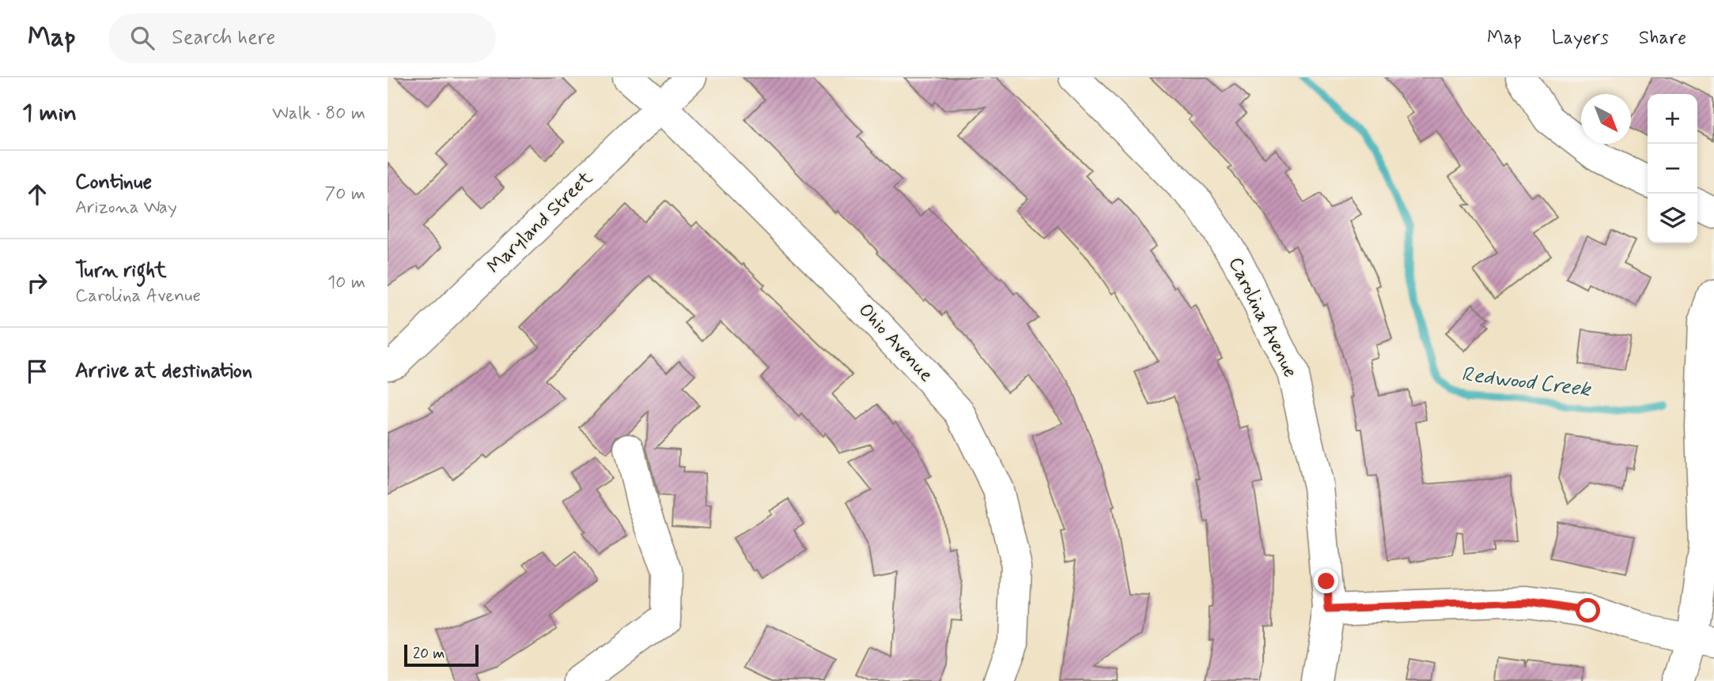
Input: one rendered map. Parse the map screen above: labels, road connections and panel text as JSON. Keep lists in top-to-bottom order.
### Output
{
  "streets": {
    "street": ["Maryland Street", "Carolina Avenue", "Ohio Avenue"]
  },
  "crossings": [
    ["Maryland Street", "Ohio Avenue"]
  ],
  "water": ["Redwood Creek"],
  "scale_bar": "20 m",
  "north": "bottom right",
  "page": {
    "header": "Map",
    "search": "Search here",
    "nav": ["Map", "Layers", "Share"],
    "heading": ["1 min", "Walk · 80 m"],
    "map_buttons": ["+", "−"],
    "list": [
      ["Continue", "Arizona Way", "70 m"],
      ["Turn right", "Carolina Avenue", "10 m"],
      "Arrive at destination"
    ],
    "scale": "20 m"
  }
}
